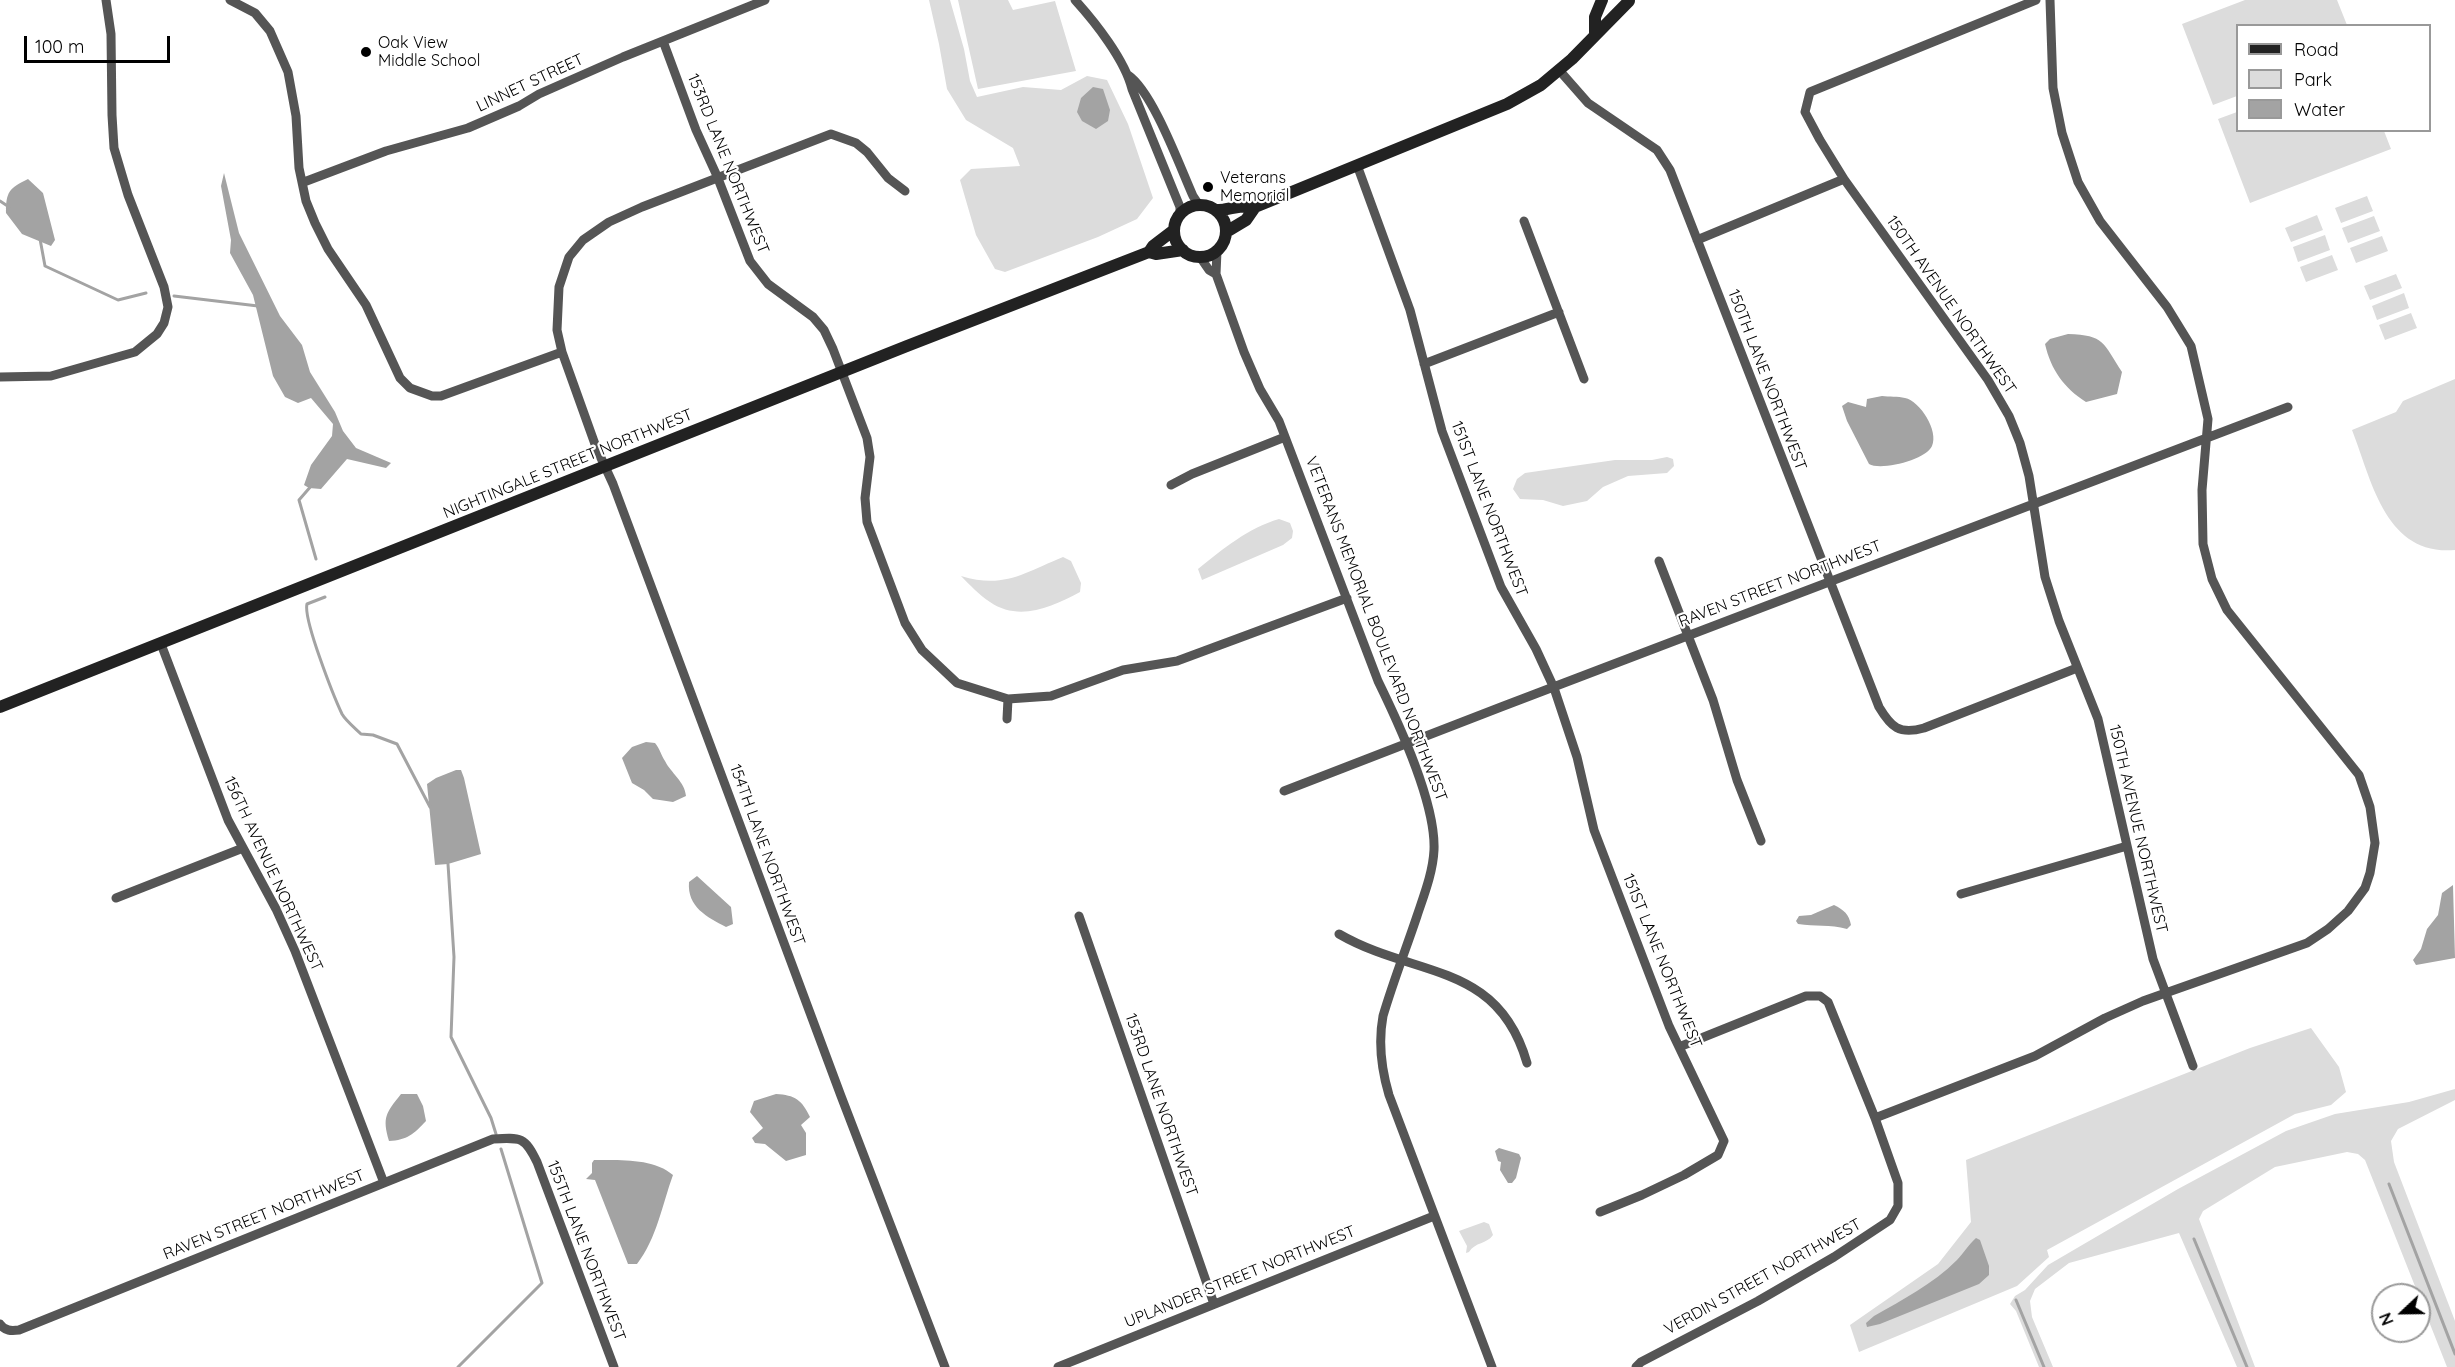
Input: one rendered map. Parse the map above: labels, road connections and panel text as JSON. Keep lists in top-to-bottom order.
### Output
{
  "streets": {
    "street": [
      "LINNET STREET",
      "153RD LANE NORTHWEST",
      "150TH AVENUE NORTHWEST",
      "150TH LANE NORTHWEST",
      "NIGHTINGALE STREET NORTHWEST",
      "151ST LANE NORTHWEST",
      "RAVEN STREET NORTHWEST",
      "VETERANS MEMORIAL BOULEVARD NORTHWEST",
      "154TH LANE NORTHWEST",
      "156TH AVENUE NORTHWEST",
      "155TH LANE NORTHWEST",
      "UPLANDER STREET NORTHWEST",
      "VERDIN STREET NORTHWEST"
    ]
  },
  "crossings": [
    ["LINNET STREET", "153RD LANE NORTHWEST"],
    ["153RD LANE NORTHWEST", "NIGHTINGALE STREET NORTHWEST"],
    ["153RD LANE NORTHWEST", "154TH LANE NORTHWEST"],
    ["153RD LANE NORTHWEST", "UPLANDER STREET NORTHWEST"],
    ["150TH AVENUE NORTHWEST", "150TH LANE NORTHWEST"],
    ["150TH AVENUE NORTHWEST", "RAVEN STREET NORTHWEST"],
    ["150TH LANE NORTHWEST", "RAVEN STREET NORTHWEST"],
    ["NIGHTINGALE STREET NORTHWEST", "VETERANS MEMORIAL BOULEVARD NORTHWEST"],
    ["NIGHTINGALE STREET NORTHWEST", "154TH LANE NORTHWEST"],
    ["NIGHTINGALE STREET NORTHWEST", "156TH AVENUE NORTHWEST"],
    ["151ST LANE NORTHWEST", "RAVEN STREET NORTHWEST"],
    ["RAVEN STREET NORTHWEST", "VETERANS MEMORIAL BOULEVARD NORTHWEST"],
    ["RAVEN STREET NORTHWEST", "156TH AVENUE NORTHWEST"],
    ["RAVEN STREET NORTHWEST", "155TH LANE NORTHWEST"],
    ["VETERANS MEMORIAL BOULEVARD NORTHWEST", "UPLANDER STREET NORTHWEST"]
  ],
  "places": ["Oak View Middle School", "Veterans Memorial"],
  "legend": ["Road", "Park", "Water"],
  "scale_bar": "100 m",
  "north": "left"
}
